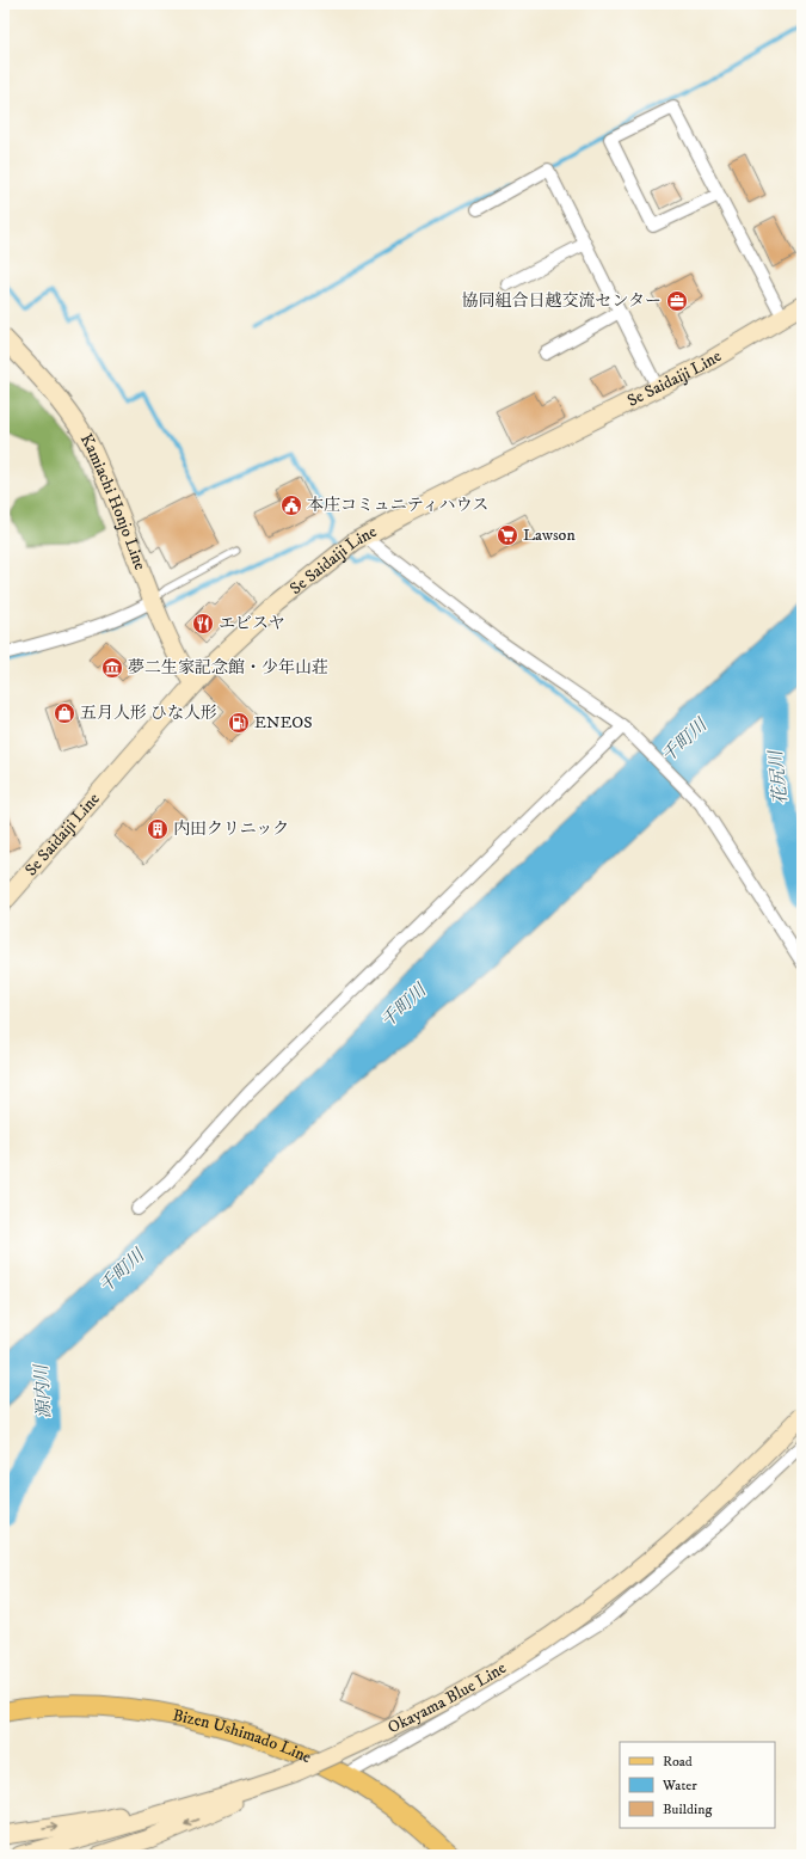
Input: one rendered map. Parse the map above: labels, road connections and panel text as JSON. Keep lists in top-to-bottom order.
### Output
{
  "streets": {
    "main road": [
      "Se Saidaiji Line",
      "Kamiachi Honjo Line",
      "Okayama Blue Line",
      "Bizen Ushimado Line"
    ]
  },
  "crossings": [
    ["Se Saidaiji Line", "Kamiachi Honjo Line"]
  ],
  "water": ["千町川", "花尻川", "源内川"],
  "places": {
    "office": ["協同組合日越交流センター"],
    "public building": ["本庄コミュニティハウス"],
    "supermarket": ["Lawson"],
    "restaurant": ["エビスヤ"],
    "museum": ["夢二生家記念館・少年山荘"],
    "shop": ["五月人形 ひな人形"],
    "fuel station": ["ENEOS"],
    "building": ["内田クリニック"]
  },
  "legend": ["Road", "Water", "Building"]
}
